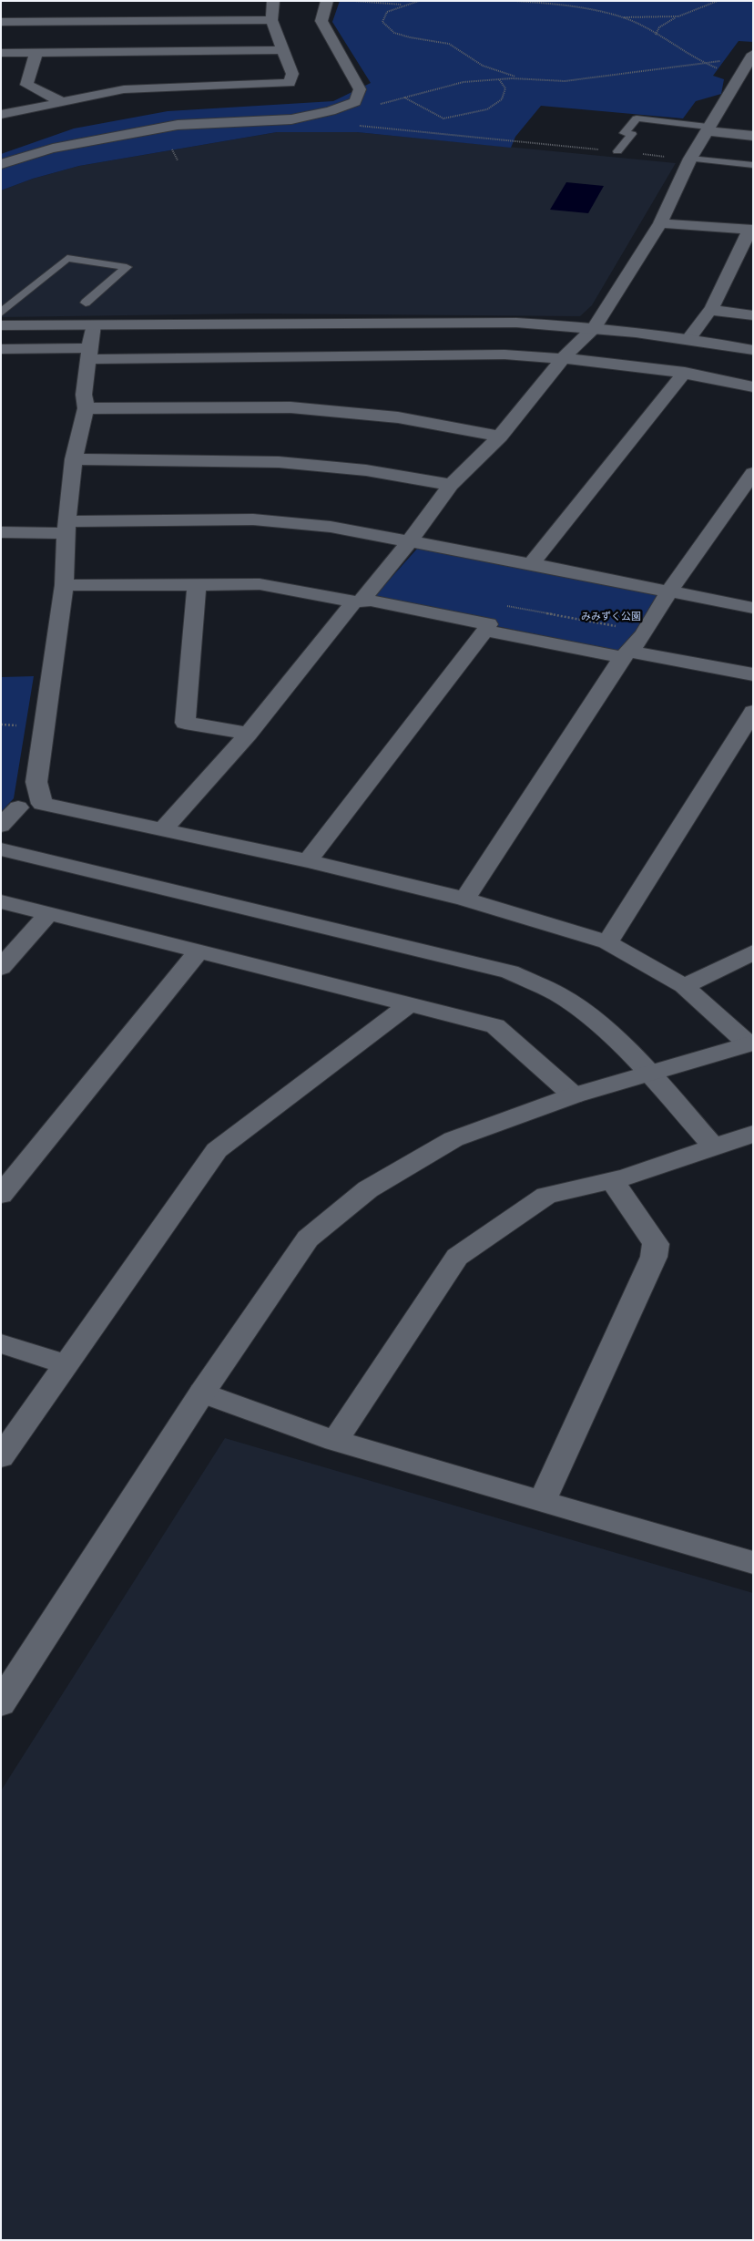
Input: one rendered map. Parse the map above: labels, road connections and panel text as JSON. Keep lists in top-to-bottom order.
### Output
{
  "parks": ["みみずく公園"]
}
